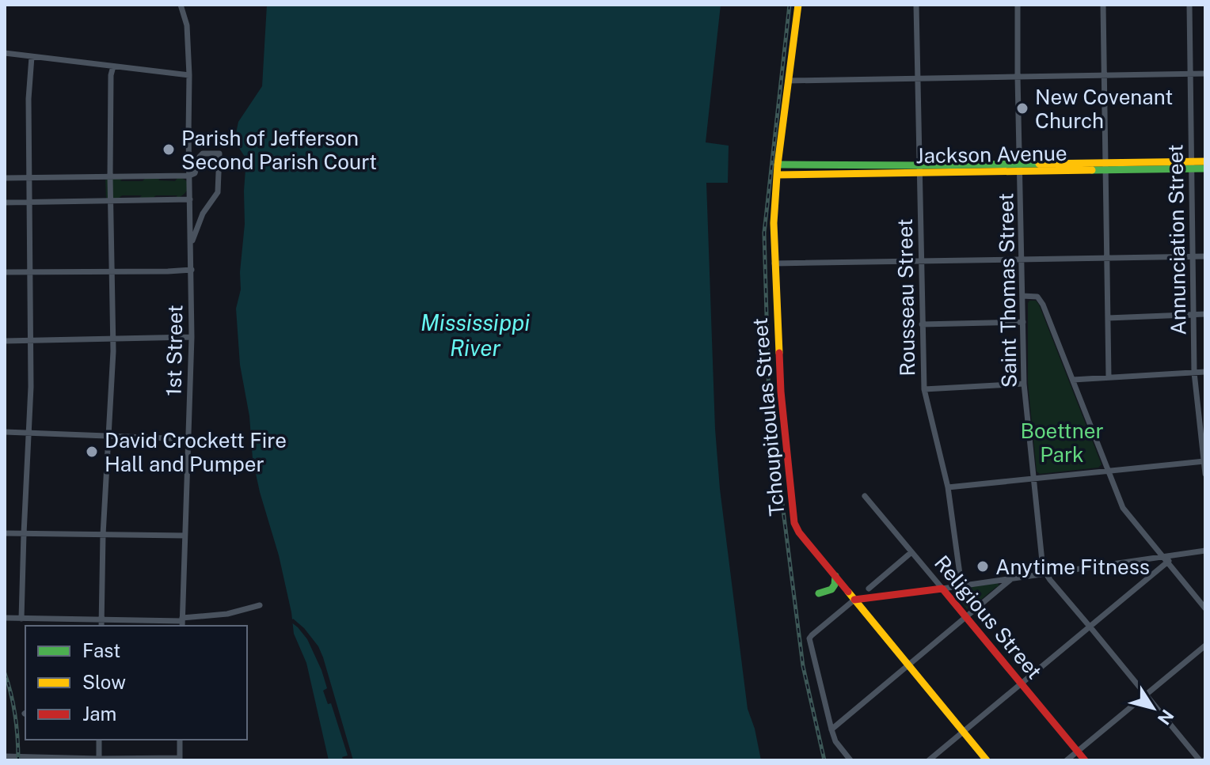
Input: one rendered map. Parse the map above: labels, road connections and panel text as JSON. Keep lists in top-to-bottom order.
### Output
{
  "streets": {
    "street": [
      "Jackson Avenue",
      "Annunciation Street",
      "Saint Thomas Street",
      "Rousseau Street",
      "1st Street",
      "Tchoupitoulas Street",
      "Religious Street"
    ]
  },
  "crossings": [
    ["Jackson Avenue", "Annunciation Street"],
    ["Jackson Avenue", "Saint Thomas Street"],
    ["Jackson Avenue", "Rousseau Street"],
    ["Jackson Avenue", "Tchoupitoulas Street"]
  ],
  "water": ["Mississippi River"],
  "parks": ["Boettner Park"],
  "places": [
    "New Covenant Church",
    "Parish of Jefferson Second Parish Court",
    "David Crockett Fire Hall and Pumper",
    "Anytime Fitness"
  ],
  "legend": ["Fast", "Slow", "Jam"],
  "north": "bottom right"
}
